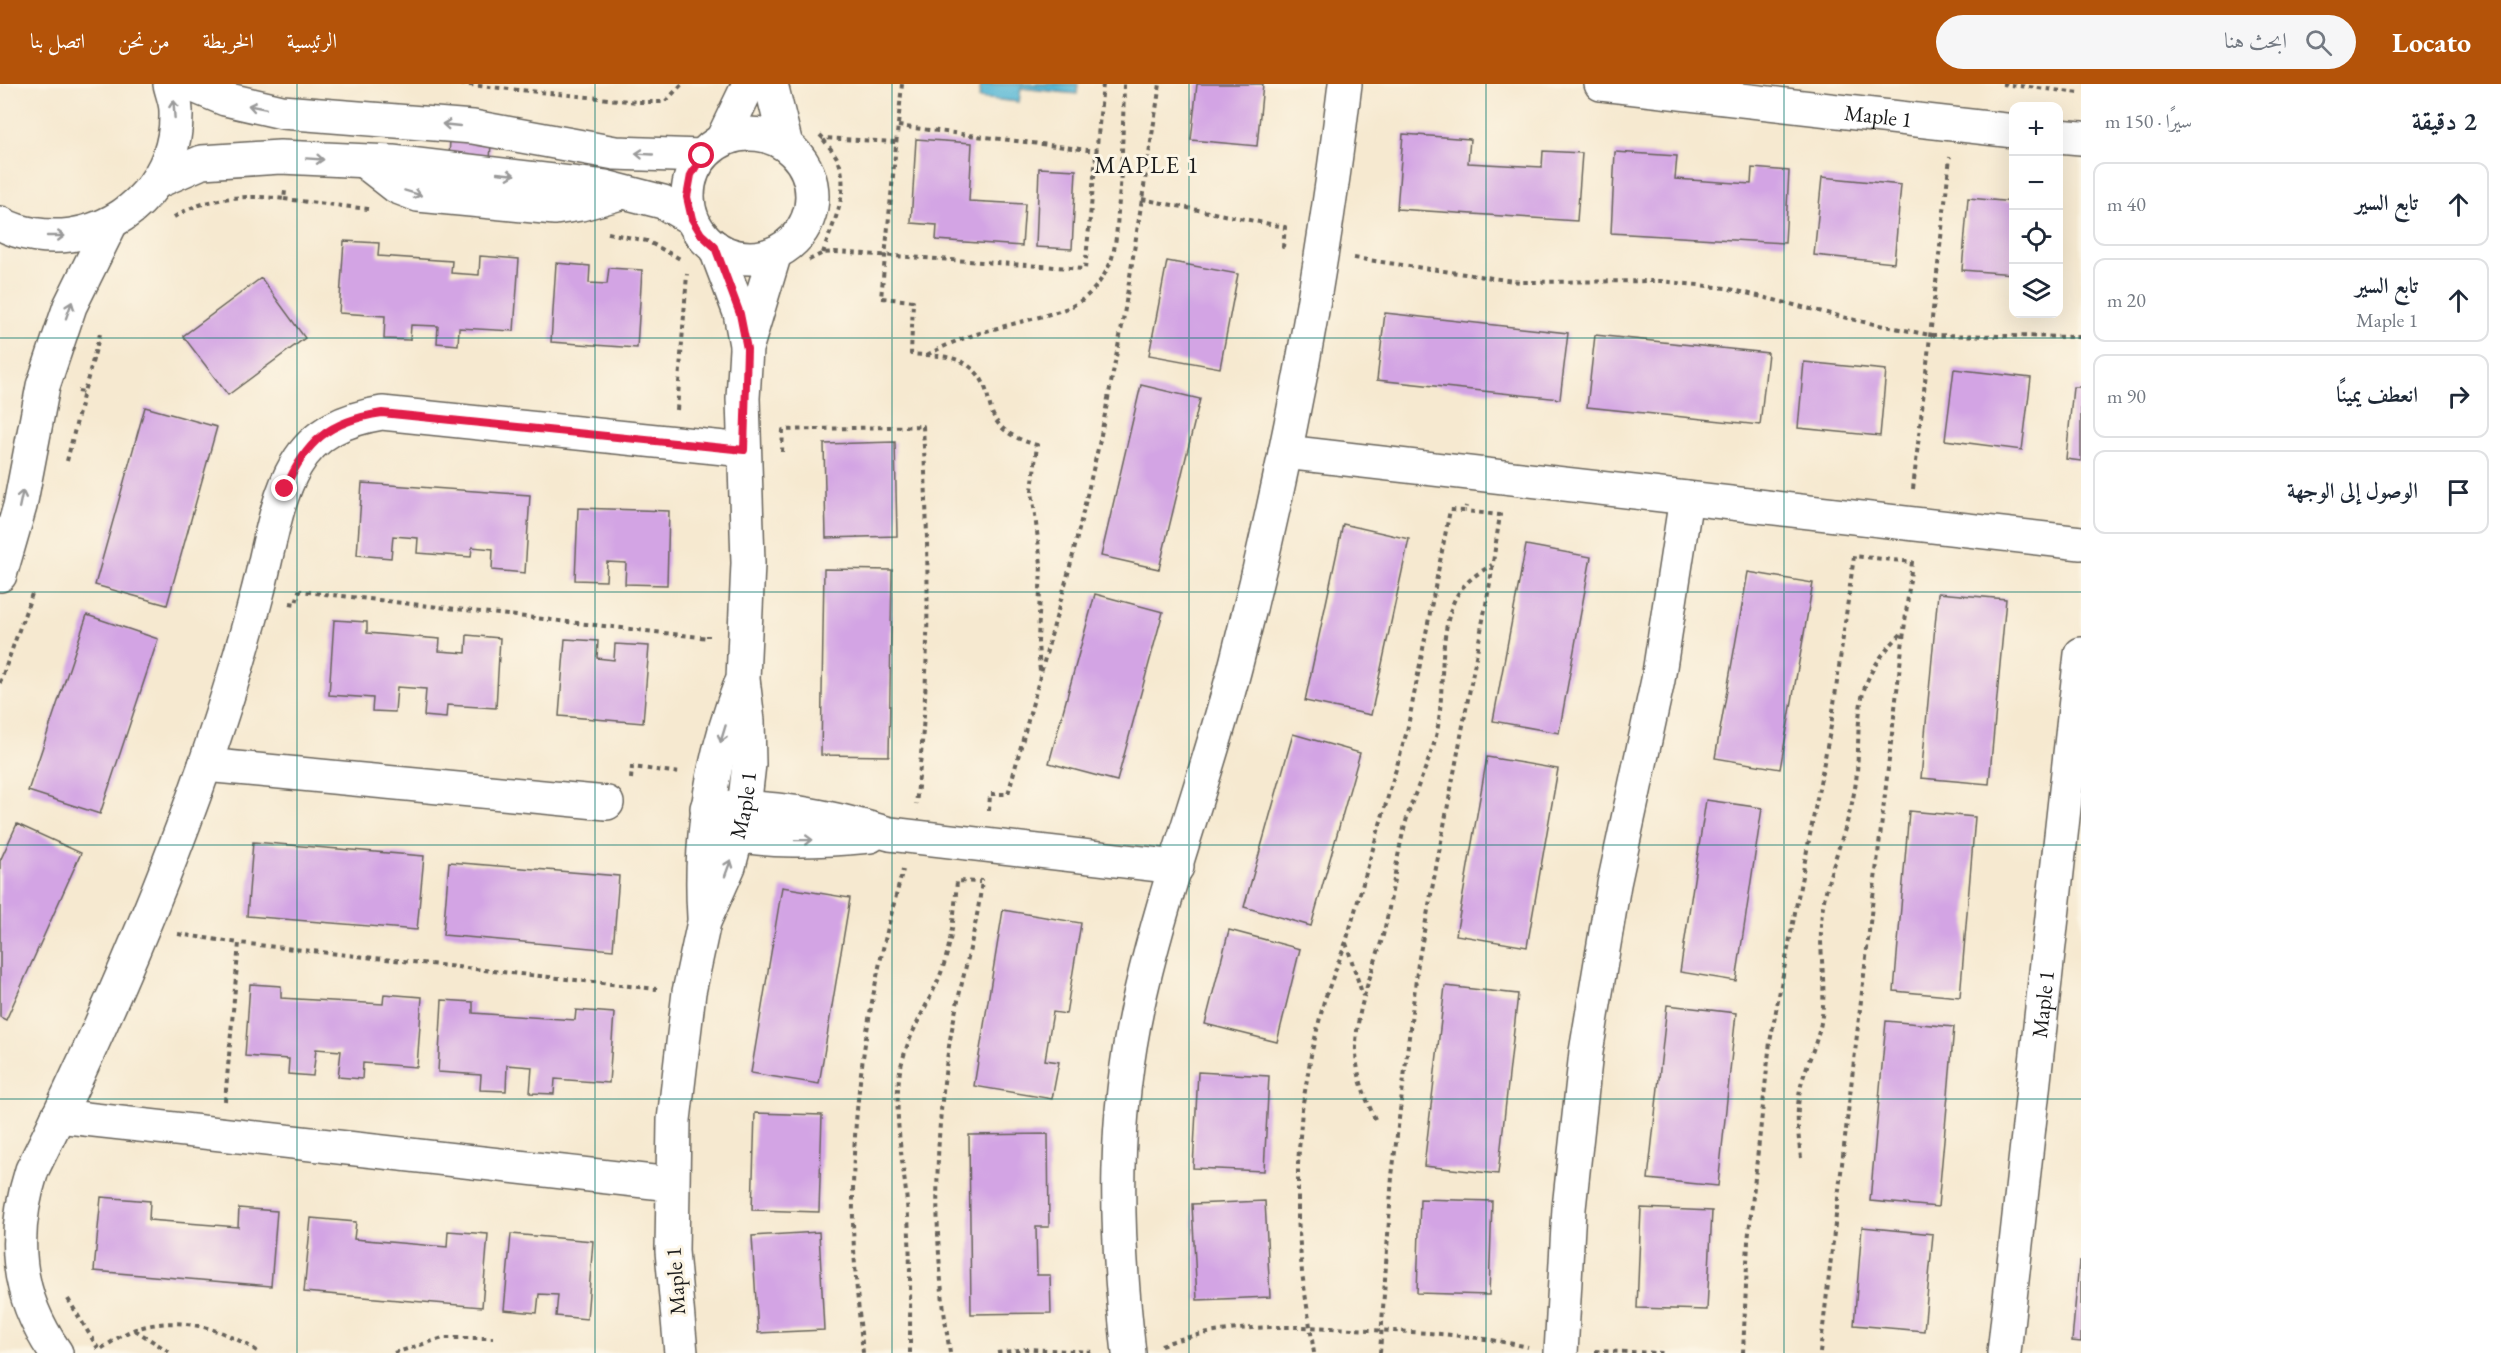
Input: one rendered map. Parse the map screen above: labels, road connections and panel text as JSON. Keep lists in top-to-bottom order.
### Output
{
  "streets": {
    "street": ["Maple 1"]
  },
  "districts": ["MAPLE 1"],
  "page": {
    "header": "Locato",
    "search": "ابحث هنا",
    "nav": [
      "الرئيسية",
      "الخريطة",
      "من نحن",
      "اتصل بنا"
    ],
    "heading": ["2 دقيقة", "سيرًا · 150 m"],
    "map_buttons": ["+", "−"],
    "list": [
      ["تابع السير", "40 m"],
      ["تابع السير", "Maple 1", "20 m"],
      ["انعطف يمينًا", "90 m"],
      "الوصول إلى الوجهة"
    ]
  }
}
